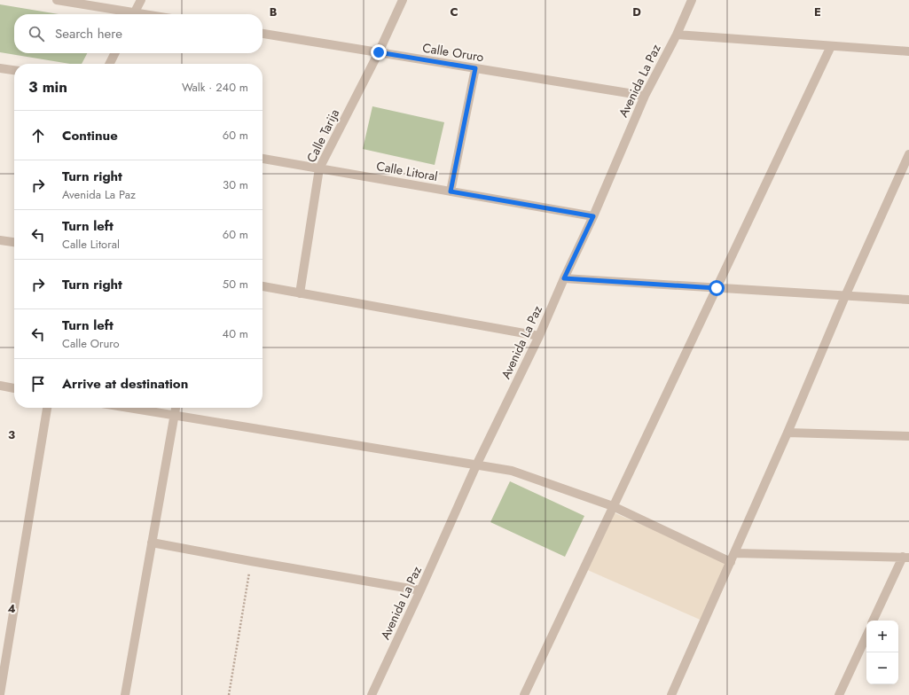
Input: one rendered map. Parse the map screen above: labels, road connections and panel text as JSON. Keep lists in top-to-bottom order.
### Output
{
  "streets": {
    "street": [
      "Calle Oruro",
      "Avenida La Paz",
      "Calle Tarija",
      "Calle Litoral"
    ]
  },
  "crossings": [
    ["Calle Oruro", "Avenida La Paz"],
    ["Calle Oruro", "Calle Tarija"],
    ["Avenida La Paz", "Calle Litoral"],
    ["Calle Tarija", "Calle Litoral"]
  ],
  "page": {
    "search": "Search here",
    "heading": ["3 min", "Walk · 240 m"],
    "list": [
      ["Continue", "60 m"],
      ["Turn right", "Avenida La Paz", "30 m"],
      ["Turn left", "Calle Litoral", "60 m"],
      ["Turn right", "50 m"],
      ["Turn left", "Calle Oruro", "40 m"],
      "Arrive at destination"
    ],
    "map_buttons": ["+", "−"]
  },
  "grid": {
    "columns": [
      "B",
      "C",
      "D",
      "E"
    ],
    "rows": ["3", "4"]
  }
}
